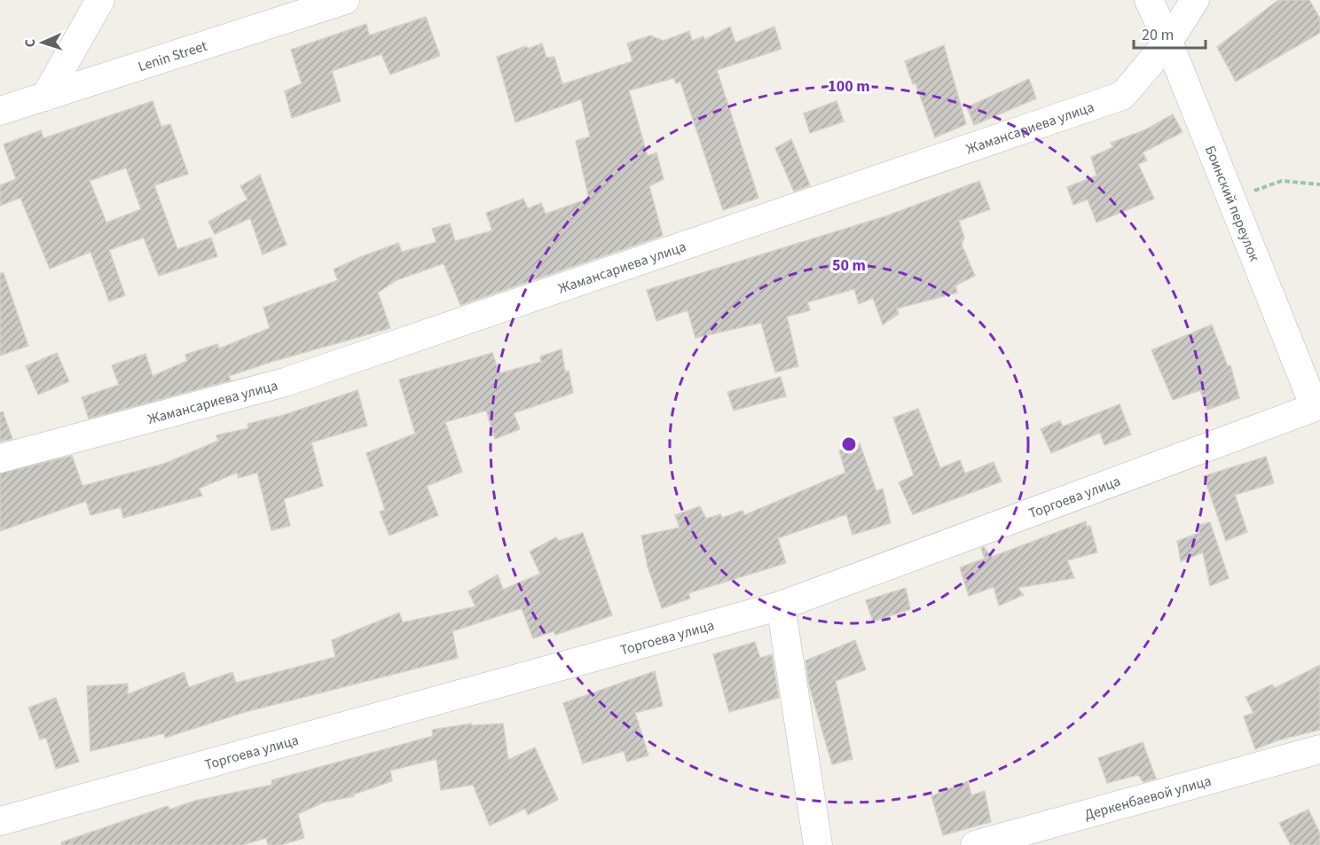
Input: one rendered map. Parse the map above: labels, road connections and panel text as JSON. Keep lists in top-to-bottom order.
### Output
{
  "streets": {
    "street": [
      "Lenin Street",
      "Жамансариева улица",
      "Боинский переулок",
      "Торгоева улица",
      "Деркенбаевой улица"
    ]
  },
  "crossings": [
    ["Жамансариева улица", "Боинский переулок"],
    ["Боинский переулок", "Торгоева улица"]
  ],
  "scale_bar": "20 m",
  "north": "left",
  "rings": ["100 m", "50 m"]
}
